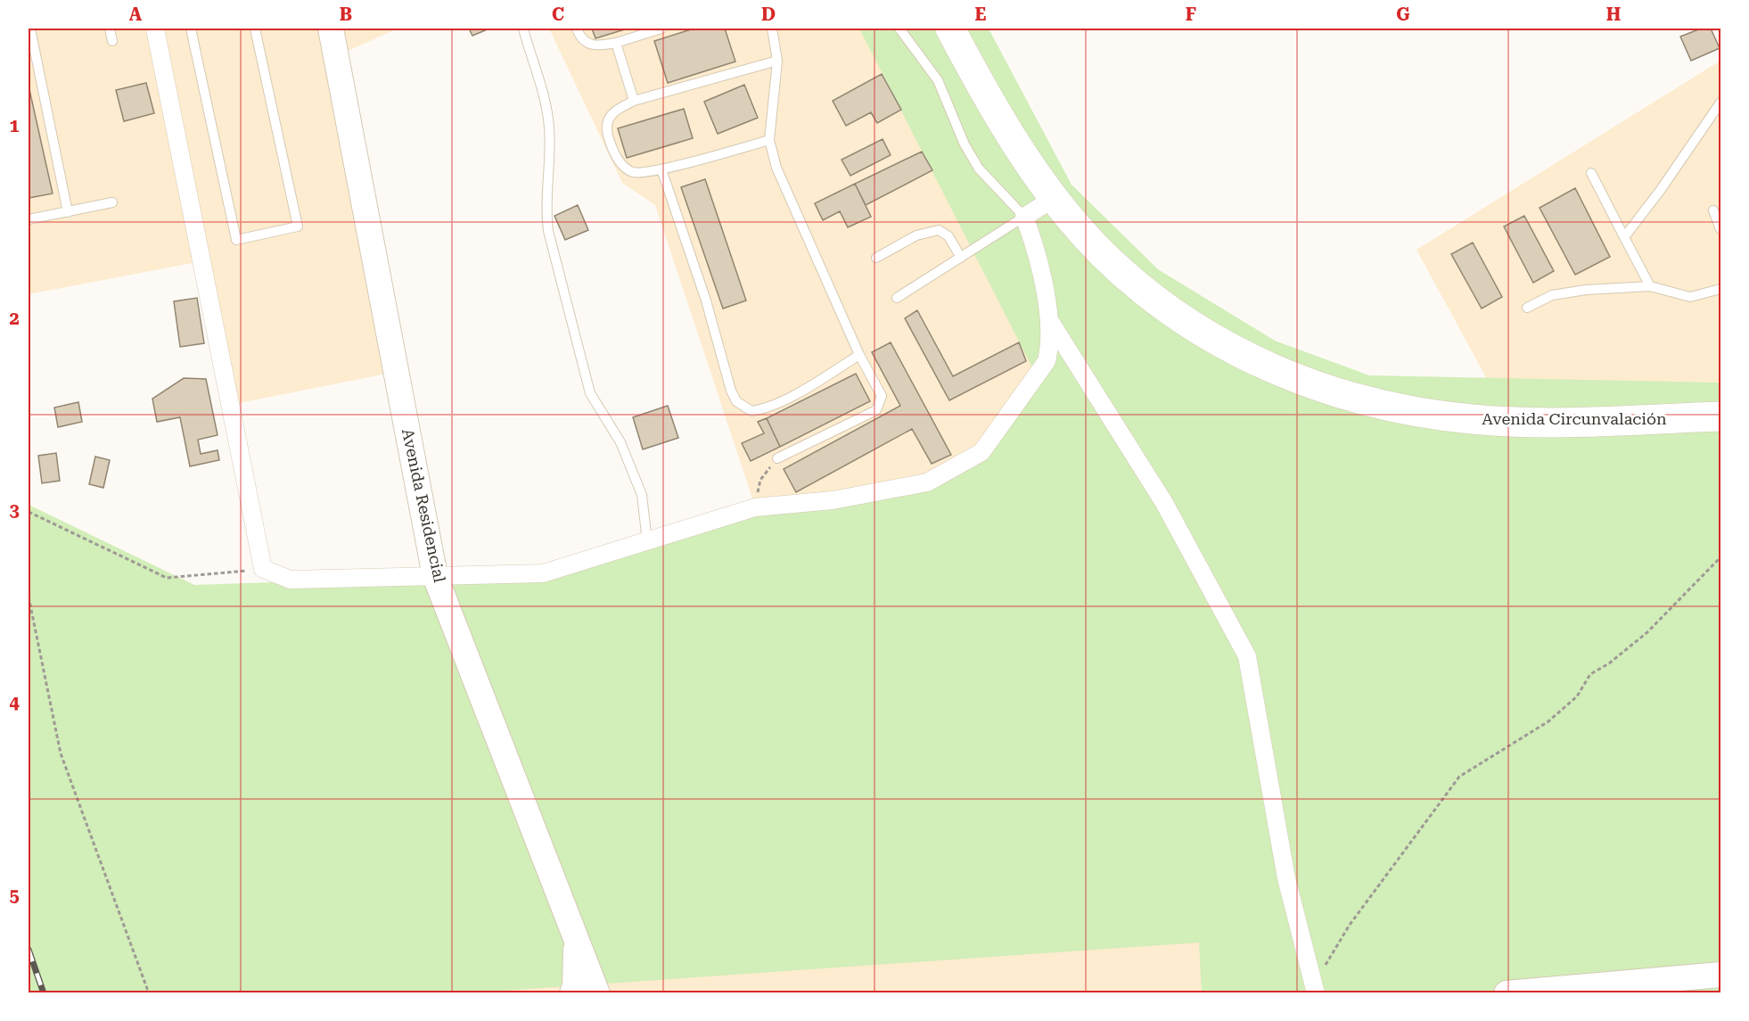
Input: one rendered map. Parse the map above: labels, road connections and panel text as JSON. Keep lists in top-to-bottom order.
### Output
{
  "streets": {
    "highway": ["Avenida Circunvalación"],
    "main road": ["Avenida Residencial"]
  },
  "grid": {
    "columns": [
      "A",
      "B",
      "C",
      "D",
      "E",
      "F",
      "G",
      "H"
    ],
    "rows": [
      "1",
      "2",
      "3",
      "4",
      "5"
    ]
  }
}
